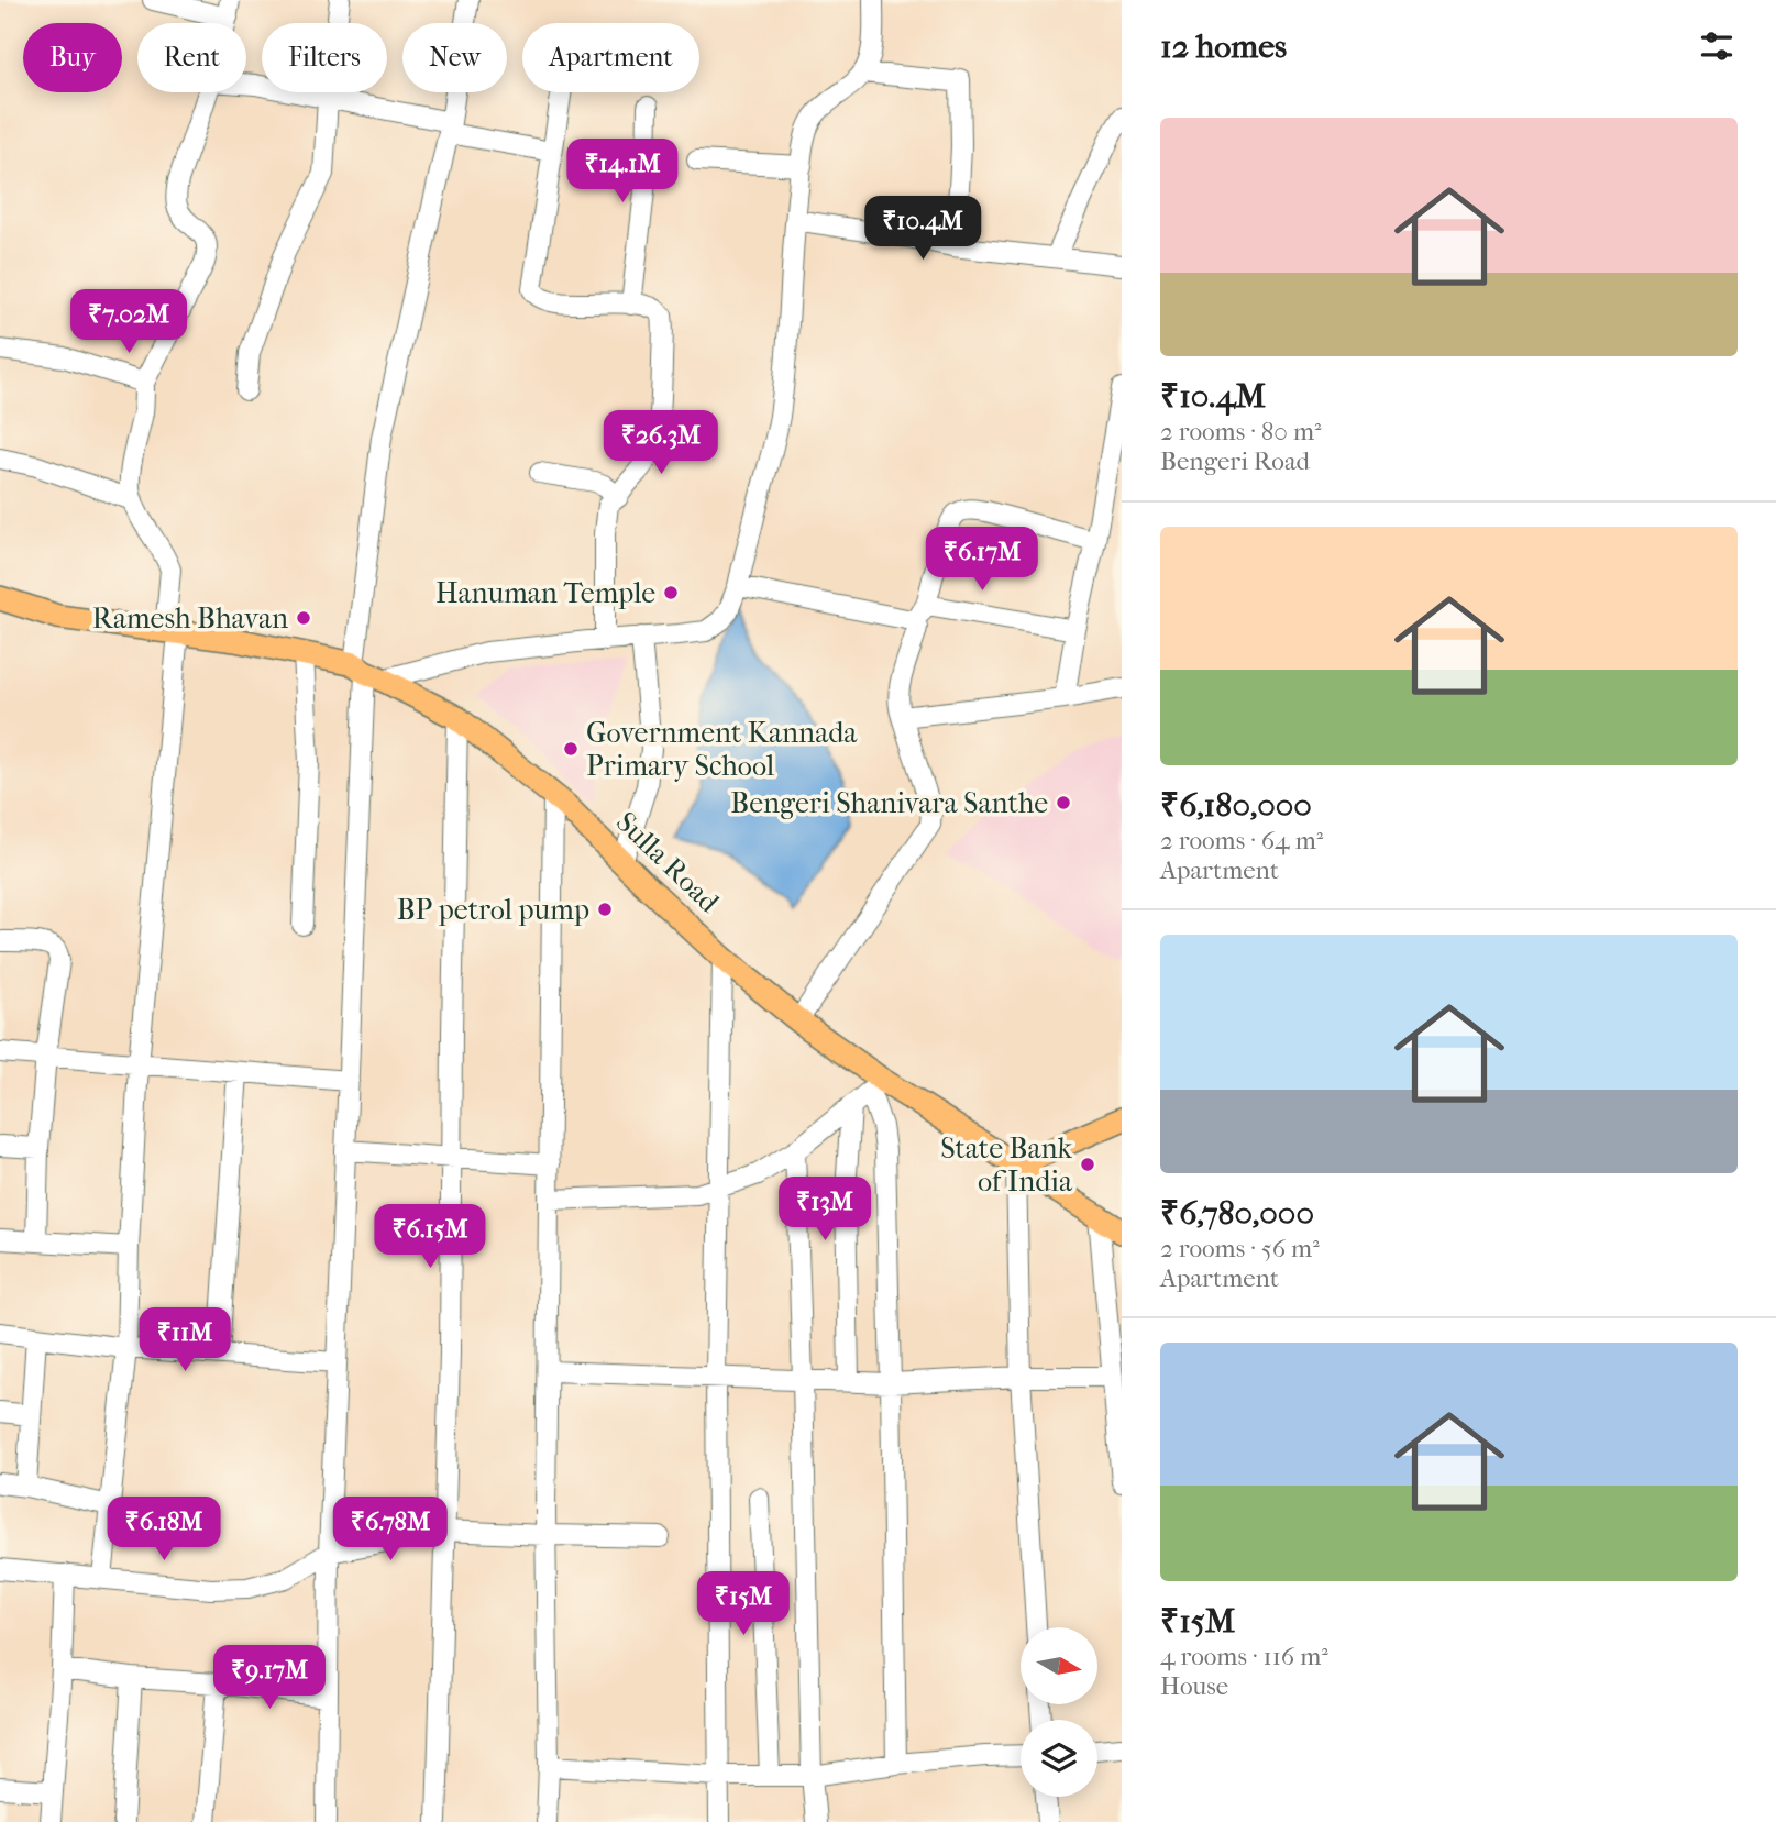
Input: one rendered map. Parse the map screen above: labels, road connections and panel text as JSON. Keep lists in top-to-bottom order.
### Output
{
  "streets": {
    "main road": ["Sulla Road"]
  },
  "places": [
    "Hanuman Temple",
    "Ramesh Bhavan",
    "Government Kannada Primary School",
    "Bengeri Shanivara Santhe",
    "BP petrol pump",
    "State Bank of India"
  ],
  "north": "right",
  "page": {
    "heading": "12 homes",
    "chip": [
      "Buy",
      "Rent",
      "Filters",
      "New",
      "Apartment"
    ],
    "list": [
      {
        "name": "₹10.4M",
        "note": "2 rooms · 80 m² · Bengeri Road"
      },
      {
        "name": "₹6,180,000",
        "note": "2 rooms · 64 m² · Apartment"
      },
      {
        "name": "₹6,780,000",
        "note": "2 rooms · 56 m² · Apartment"
      },
      {
        "name": "₹15M",
        "note": "4 rooms · 116 m² · House"
      }
    ],
    "price": [
      "₹14.1M",
      "₹10.4M",
      "₹7.02M",
      "₹26.3M",
      "₹6.17M",
      "₹13M",
      "₹6.15M",
      "₹11M",
      "₹6.18M",
      "₹6.78M",
      "₹15M",
      "₹9.17M"
    ]
  }
}
